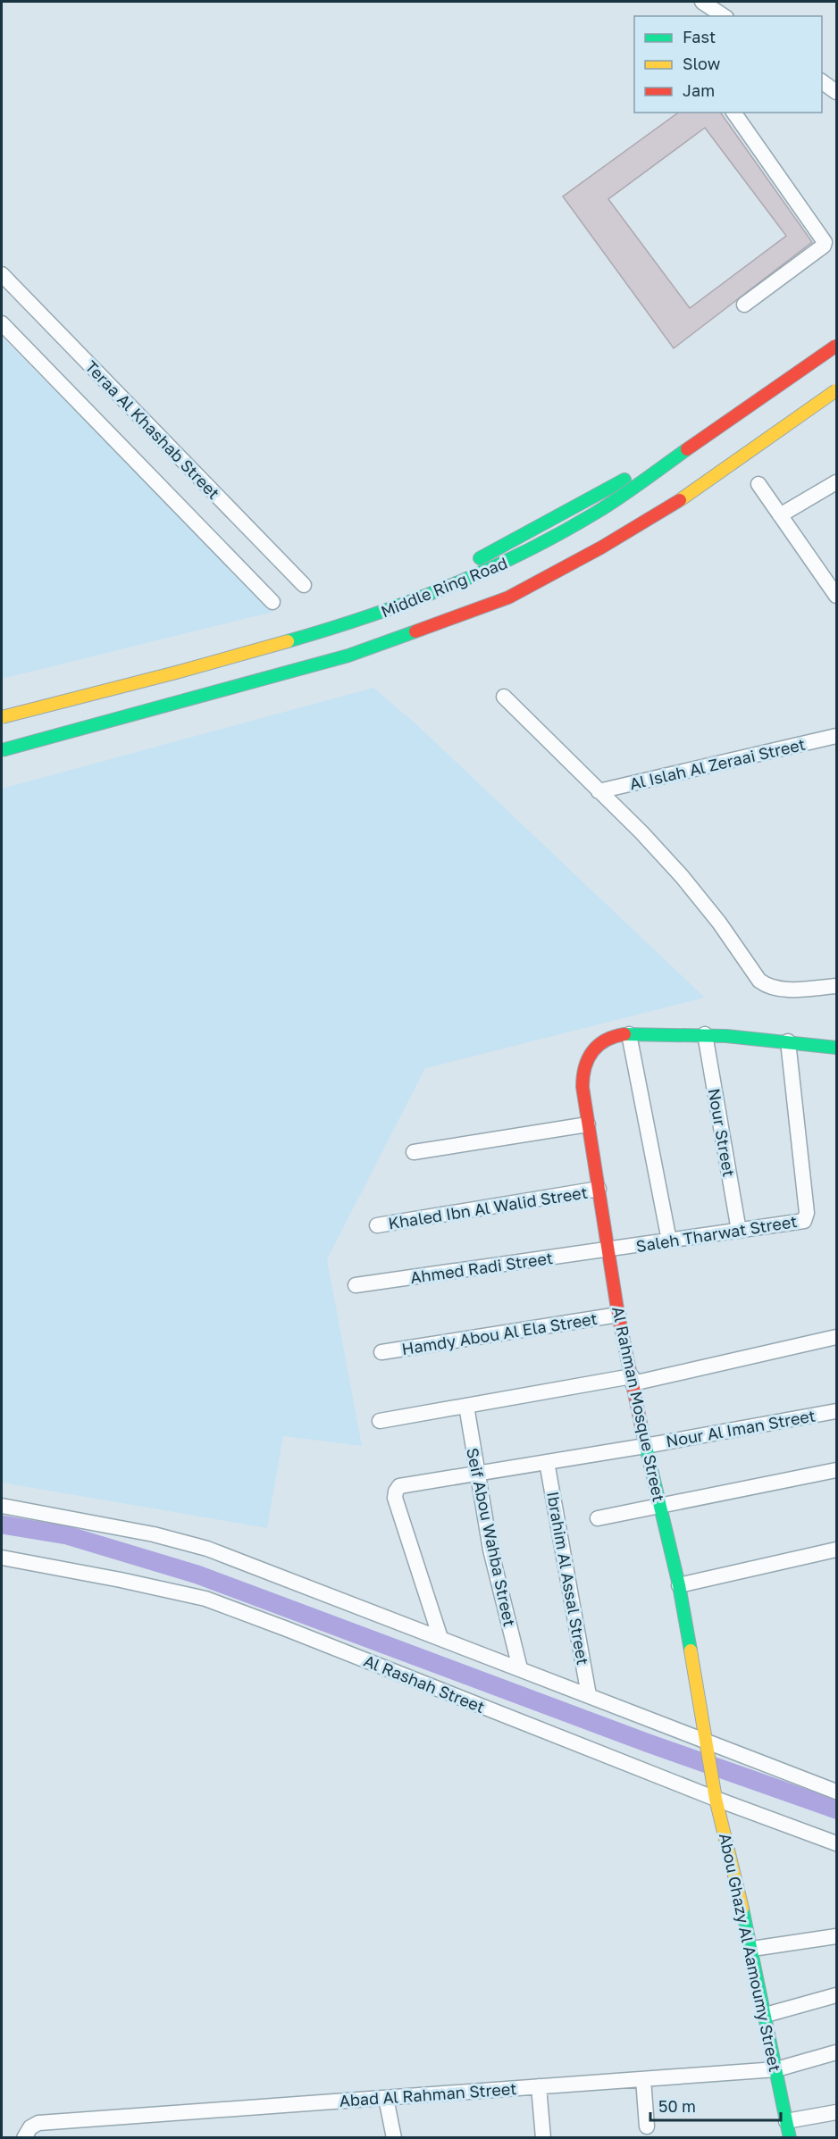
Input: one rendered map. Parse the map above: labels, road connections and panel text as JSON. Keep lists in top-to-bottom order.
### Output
{
  "streets": {
    "main road": ["Middle Ring Road", "Al Rahman Mosque Street", "Abou Ghazy Al Aamoumy Street"],
    "street": [
      "Teraa Al Khashab Street",
      "Al Islah Al Zeraai Street",
      "Nour Street",
      "Khaled Ibn Al Walid Street",
      "Saleh Tharwat Street",
      "Ahmed Radi Street",
      "Hamdy Abou Al Ela Street",
      "Nour Al Iman Street",
      "Seif Abou Wahba Street",
      "Ibrahim Al Assal Street",
      "Al Rashah Street",
      "Abad Al Rahman Street"
    ]
  },
  "crossings": [
    ["Nour Street", "Saleh Tharwat Street"],
    ["Khaled Ibn Al Walid Street", "Al Rahman Mosque Street"],
    ["Saleh Tharwat Street", "Ahmed Radi Street"],
    ["Saleh Tharwat Street", "Al Rahman Mosque Street"],
    ["Ahmed Radi Street", "Al Rahman Mosque Street"],
    ["Hamdy Abou Al Ela Street", "Al Rahman Mosque Street"],
    ["Al Rahman Mosque Street", "Nour Al Iman Street"],
    ["Al Rahman Mosque Street", "Al Rashah Street"],
    ["Al Rahman Mosque Street", "Abou Ghazy Al Aamoumy Street"],
    ["Nour Al Iman Street", "Seif Abou Wahba Street"],
    ["Nour Al Iman Street", "Ibrahim Al Assal Street"],
    ["Al Rashah Street", "Abou Ghazy Al Aamoumy Street"],
    ["Abou Ghazy Al Aamoumy Street", "Abad Al Rahman Street"]
  ],
  "legend": ["Fast", "Slow", "Jam"],
  "scale_bar": "50 m"
}
